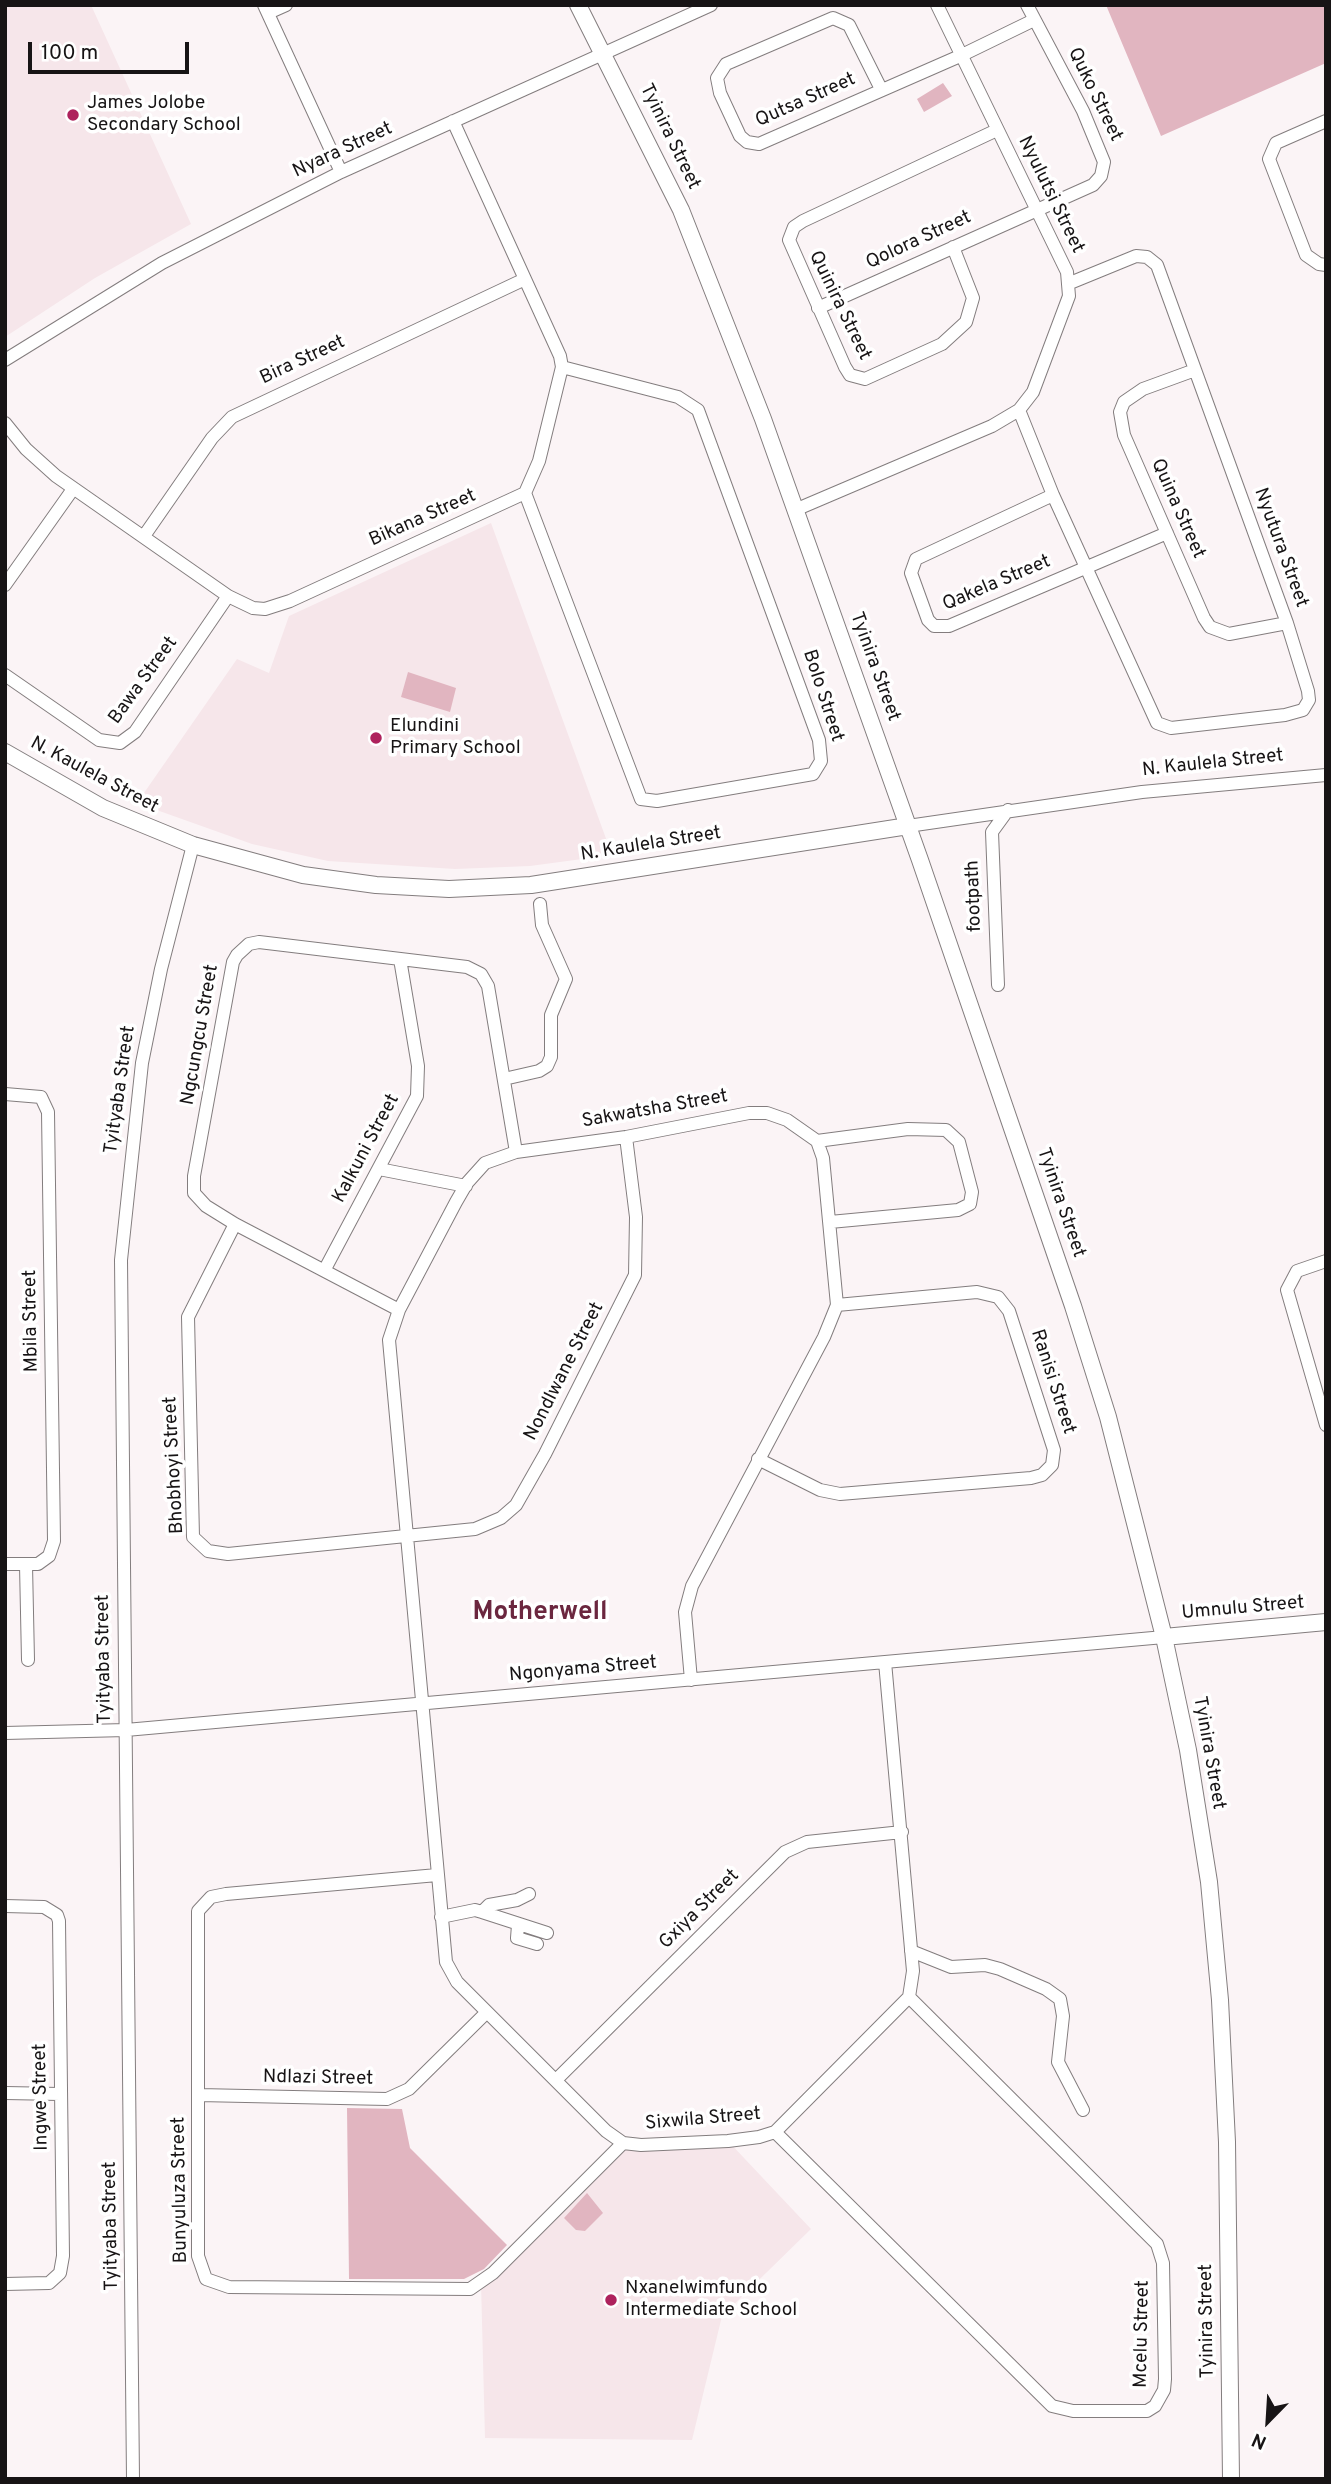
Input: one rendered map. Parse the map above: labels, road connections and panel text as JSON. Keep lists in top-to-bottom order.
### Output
{
  "streets": {
    "street": [
      "Quko Street",
      "Qutsa Street",
      "Tyinira Street",
      "Nyara Street",
      "Nyulutsi Street",
      "Qolora Street",
      "Quinira Street",
      "Bira Street",
      "Quina Street",
      "Bikana Street",
      "Nyutura Street",
      "Qakela Street",
      "Bawa Street",
      "Bolo Street",
      "N. Kaulela Street",
      "footpath",
      "Ngcungcu Street",
      "Tyityaba Street",
      "Sakwatsha Street",
      "Kalkuni Street",
      "Mbila Street",
      "Nondlwane Street",
      "Ranisi Street",
      "Bhobhoyi Street",
      "Umnulu Street",
      "Ngonyama Street",
      "Gxiya Street",
      "Ndlazi Street",
      "Ingwe Street",
      "Sixwila Street",
      "Bunyuluza Street",
      "Mcelu Street"
    ]
  },
  "crossings": [
    ["Quko Street", "Qutsa Street"],
    ["Quko Street", "Nyulutsi Street"],
    ["Quko Street", "Qolora Street"],
    ["Qutsa Street", "Nyulutsi Street"],
    ["Tyinira Street", "Nyara Street"],
    ["Tyinira Street", "Nyulutsi Street"],
    ["Tyinira Street", "N. Kaulela Street"],
    ["Tyinira Street", "Umnulu Street"],
    ["Tyinira Street", "Ngonyama Street"],
    ["Nyulutsi Street", "Qolora Street"],
    ["Nyulutsi Street", "Quinira Street"],
    ["Nyulutsi Street", "Nyutura Street"],
    ["Qolora Street", "Quinira Street"],
    ["Bira Street", "Bikana Street"],
    ["Quina Street", "Nyutura Street"],
    ["Bikana Street", "Bawa Street"],
    ["Bikana Street", "Bolo Street"],
    ["Nyutura Street", "Qakela Street"],
    ["N. Kaulela Street", "footpath"],
    ["N. Kaulela Street", "Tyityaba Street"],
    ["Ngcungcu Street", "Sakwatsha Street"],
    ["Ngcungcu Street", "Kalkuni Street"],
    ["Ngcungcu Street", "Bhobhoyi Street"],
    ["Tyityaba Street", "Ngonyama Street"],
    ["Sakwatsha Street", "Nondlwane Street"],
    ["Sakwatsha Street", "Bhobhoyi Street"],
    ["Sakwatsha Street", "Ngonyama Street"],
    ["Sakwatsha Street", "Sixwila Street"],
    ["Nondlwane Street", "Bhobhoyi Street"],
    ["Umnulu Street", "Ngonyama Street"],
    ["Ngonyama Street", "Sixwila Street"],
    ["Gxiya Street", "Sixwila Street"],
    ["Ndlazi Street", "Sixwila Street"],
    ["Ndlazi Street", "Bunyuluza Street"],
    ["Sixwila Street", "Bunyuluza Street"],
    ["Sixwila Street", "Mcelu Street"]
  ],
  "districts": ["Motherwell"],
  "places": ["James Jolobe Secondary School", "Elundini Primary School", "Nxanelwimfundo Intermediate School"],
  "scale_bar": "100 m",
  "north": "bottom left"
}
